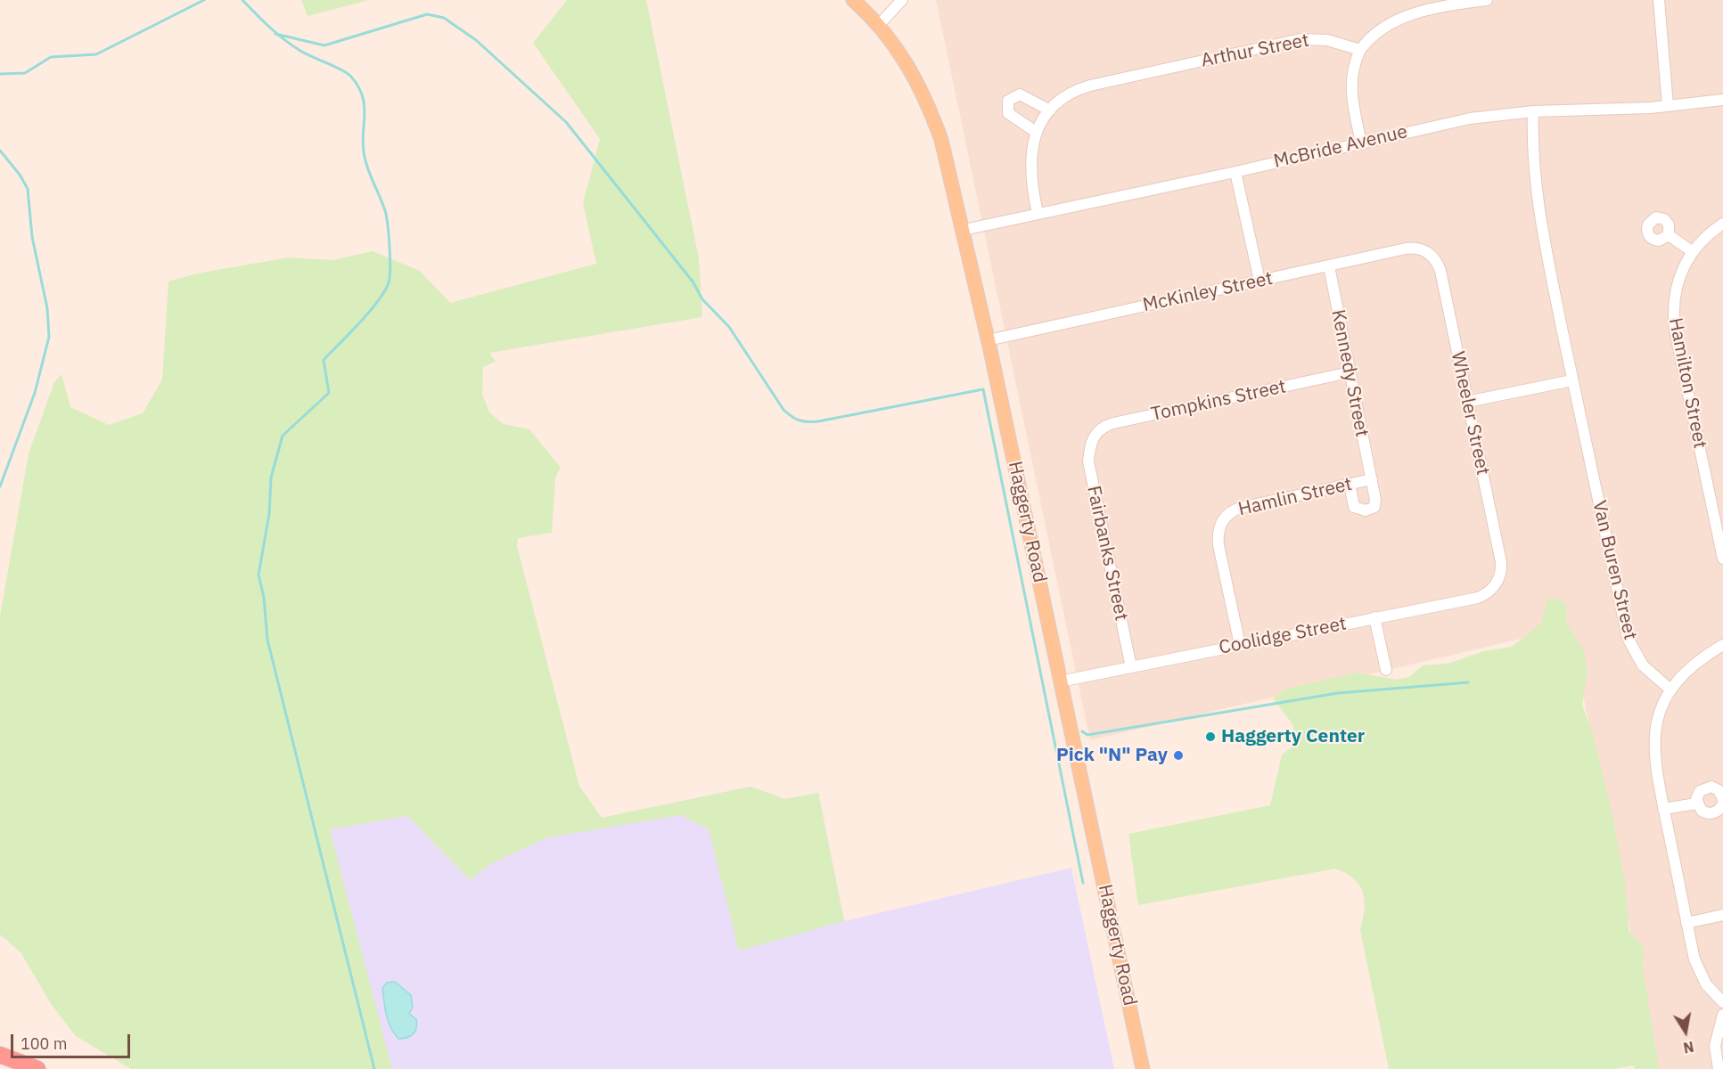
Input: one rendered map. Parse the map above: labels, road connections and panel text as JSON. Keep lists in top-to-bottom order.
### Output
{
  "streets": {
    "main road": ["Haggerty Road"],
    "street": [
      "Arthur Street",
      "McBride Avenue",
      "McKinley Street",
      "Kennedy Street",
      "Hamilton Street",
      "Tompkins Street",
      "Wheeler Street",
      "Hamlin Street",
      "Fairbanks Street",
      "Van Buren Street",
      "Coolidge Street"
    ]
  },
  "crossings": [
    ["Arthur Street", "McBride Avenue"],
    ["McBride Avenue", "Haggerty Road"],
    ["McBride Avenue", "Van Buren Street"],
    ["McKinley Street", "Kennedy Street"],
    ["McKinley Street", "Wheeler Street"],
    ["McKinley Street", "Haggerty Road"],
    ["Kennedy Street", "Tompkins Street"],
    ["Kennedy Street", "Hamlin Street"],
    ["Tompkins Street", "Fairbanks Street"],
    ["Wheeler Street", "Coolidge Street"],
    ["Hamlin Street", "Coolidge Street"],
    ["Haggerty Road", "Coolidge Street"],
    ["Fairbanks Street", "Coolidge Street"]
  ],
  "places": ["Haggerty Center", "Pick \"N\" Pay"],
  "scale_bar": "100 m",
  "north": "bottom"
}
